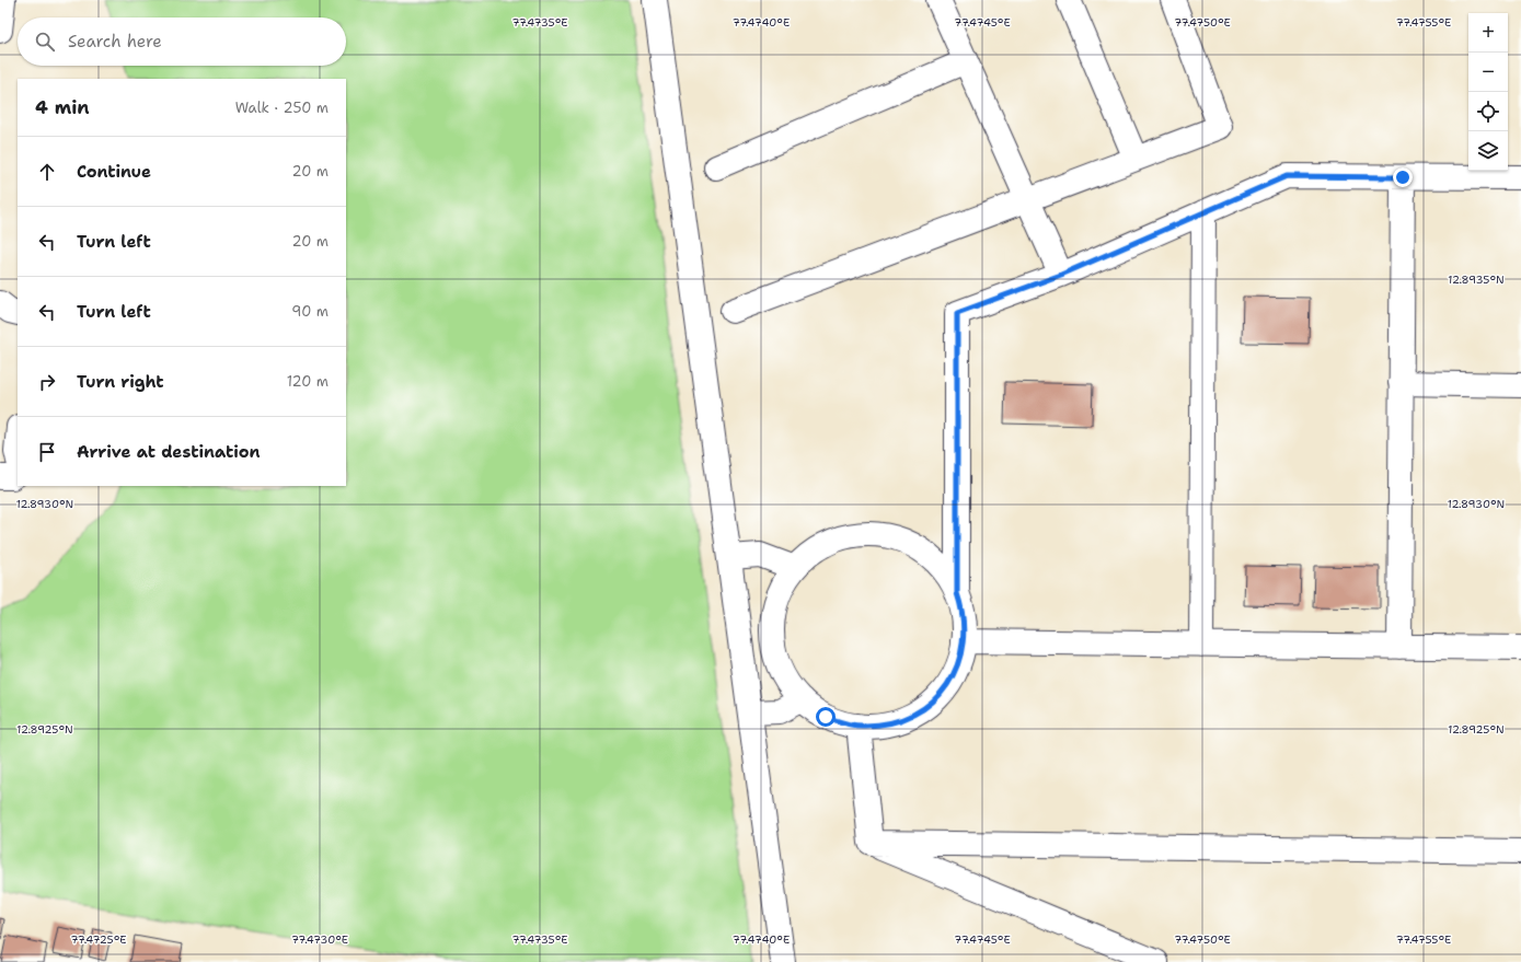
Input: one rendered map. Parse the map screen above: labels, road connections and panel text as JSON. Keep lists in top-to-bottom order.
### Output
{
  "page": {
    "map_buttons": ["+", "−"],
    "search": "Search here",
    "heading": ["4 min", "Walk · 250 m"],
    "list": [
      ["Continue", "20 m"],
      ["Turn left", "20 m"],
      ["Turn left", "90 m"],
      ["Turn right", "120 m"],
      "Arrive at destination"
    ]
  },
  "coordinates": [
    "77.4735°E",
    "77.4740°E",
    "77.4745°E",
    "77.4750°E",
    "77.4755°E",
    "12.8935°N",
    "12.8930°N",
    "12.8925°N",
    "77.4725°E",
    "77.4730°E"
  ]
}
